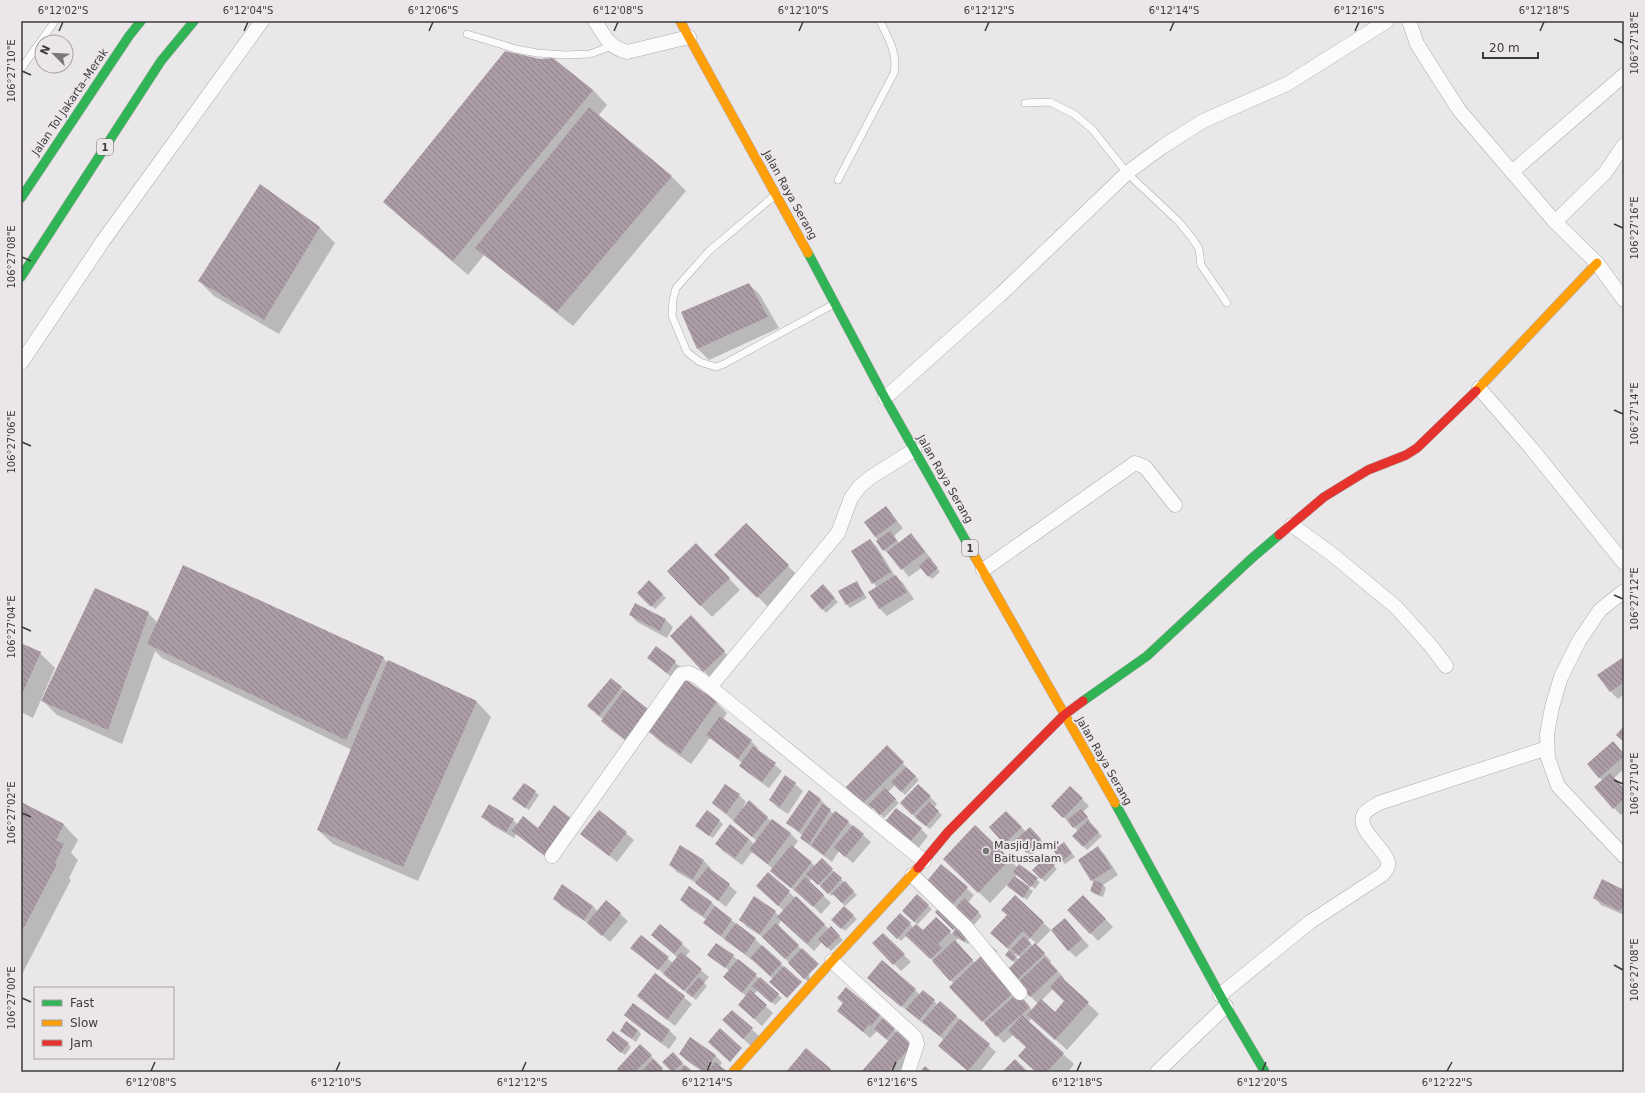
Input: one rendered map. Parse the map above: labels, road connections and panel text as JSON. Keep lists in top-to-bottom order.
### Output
{
  "streets": {
    "main road": ["Jalan Tol Jakarta–Merak", "1", "Jalan Raya Serang"]
  },
  "places": ["Masjid Jami' Baitussalam"],
  "legend": ["Fast", "Slow", "Jam"],
  "scale_bar": "20 m",
  "north": "top left",
  "coordinates": [
    "6°12'02\"S",
    "6°12'04\"S",
    "6°12'06\"S",
    "6°12'08\"S",
    "6°12'10\"S",
    "6°12'12\"S",
    "6°12'14\"S",
    "6°12'16\"S",
    "6°12'18\"S",
    "106°27'18\"E",
    "106°27'10\"E",
    "106°27'16\"E",
    "106°27'08\"E",
    "106°27'14\"E",
    "106°27'06\"E",
    "106°27'12\"E",
    "106°27'04\"E",
    "106°27'02\"E",
    "106°27'00\"E",
    "6°12'20\"S",
    "6°12'22\"S"
  ]
}
